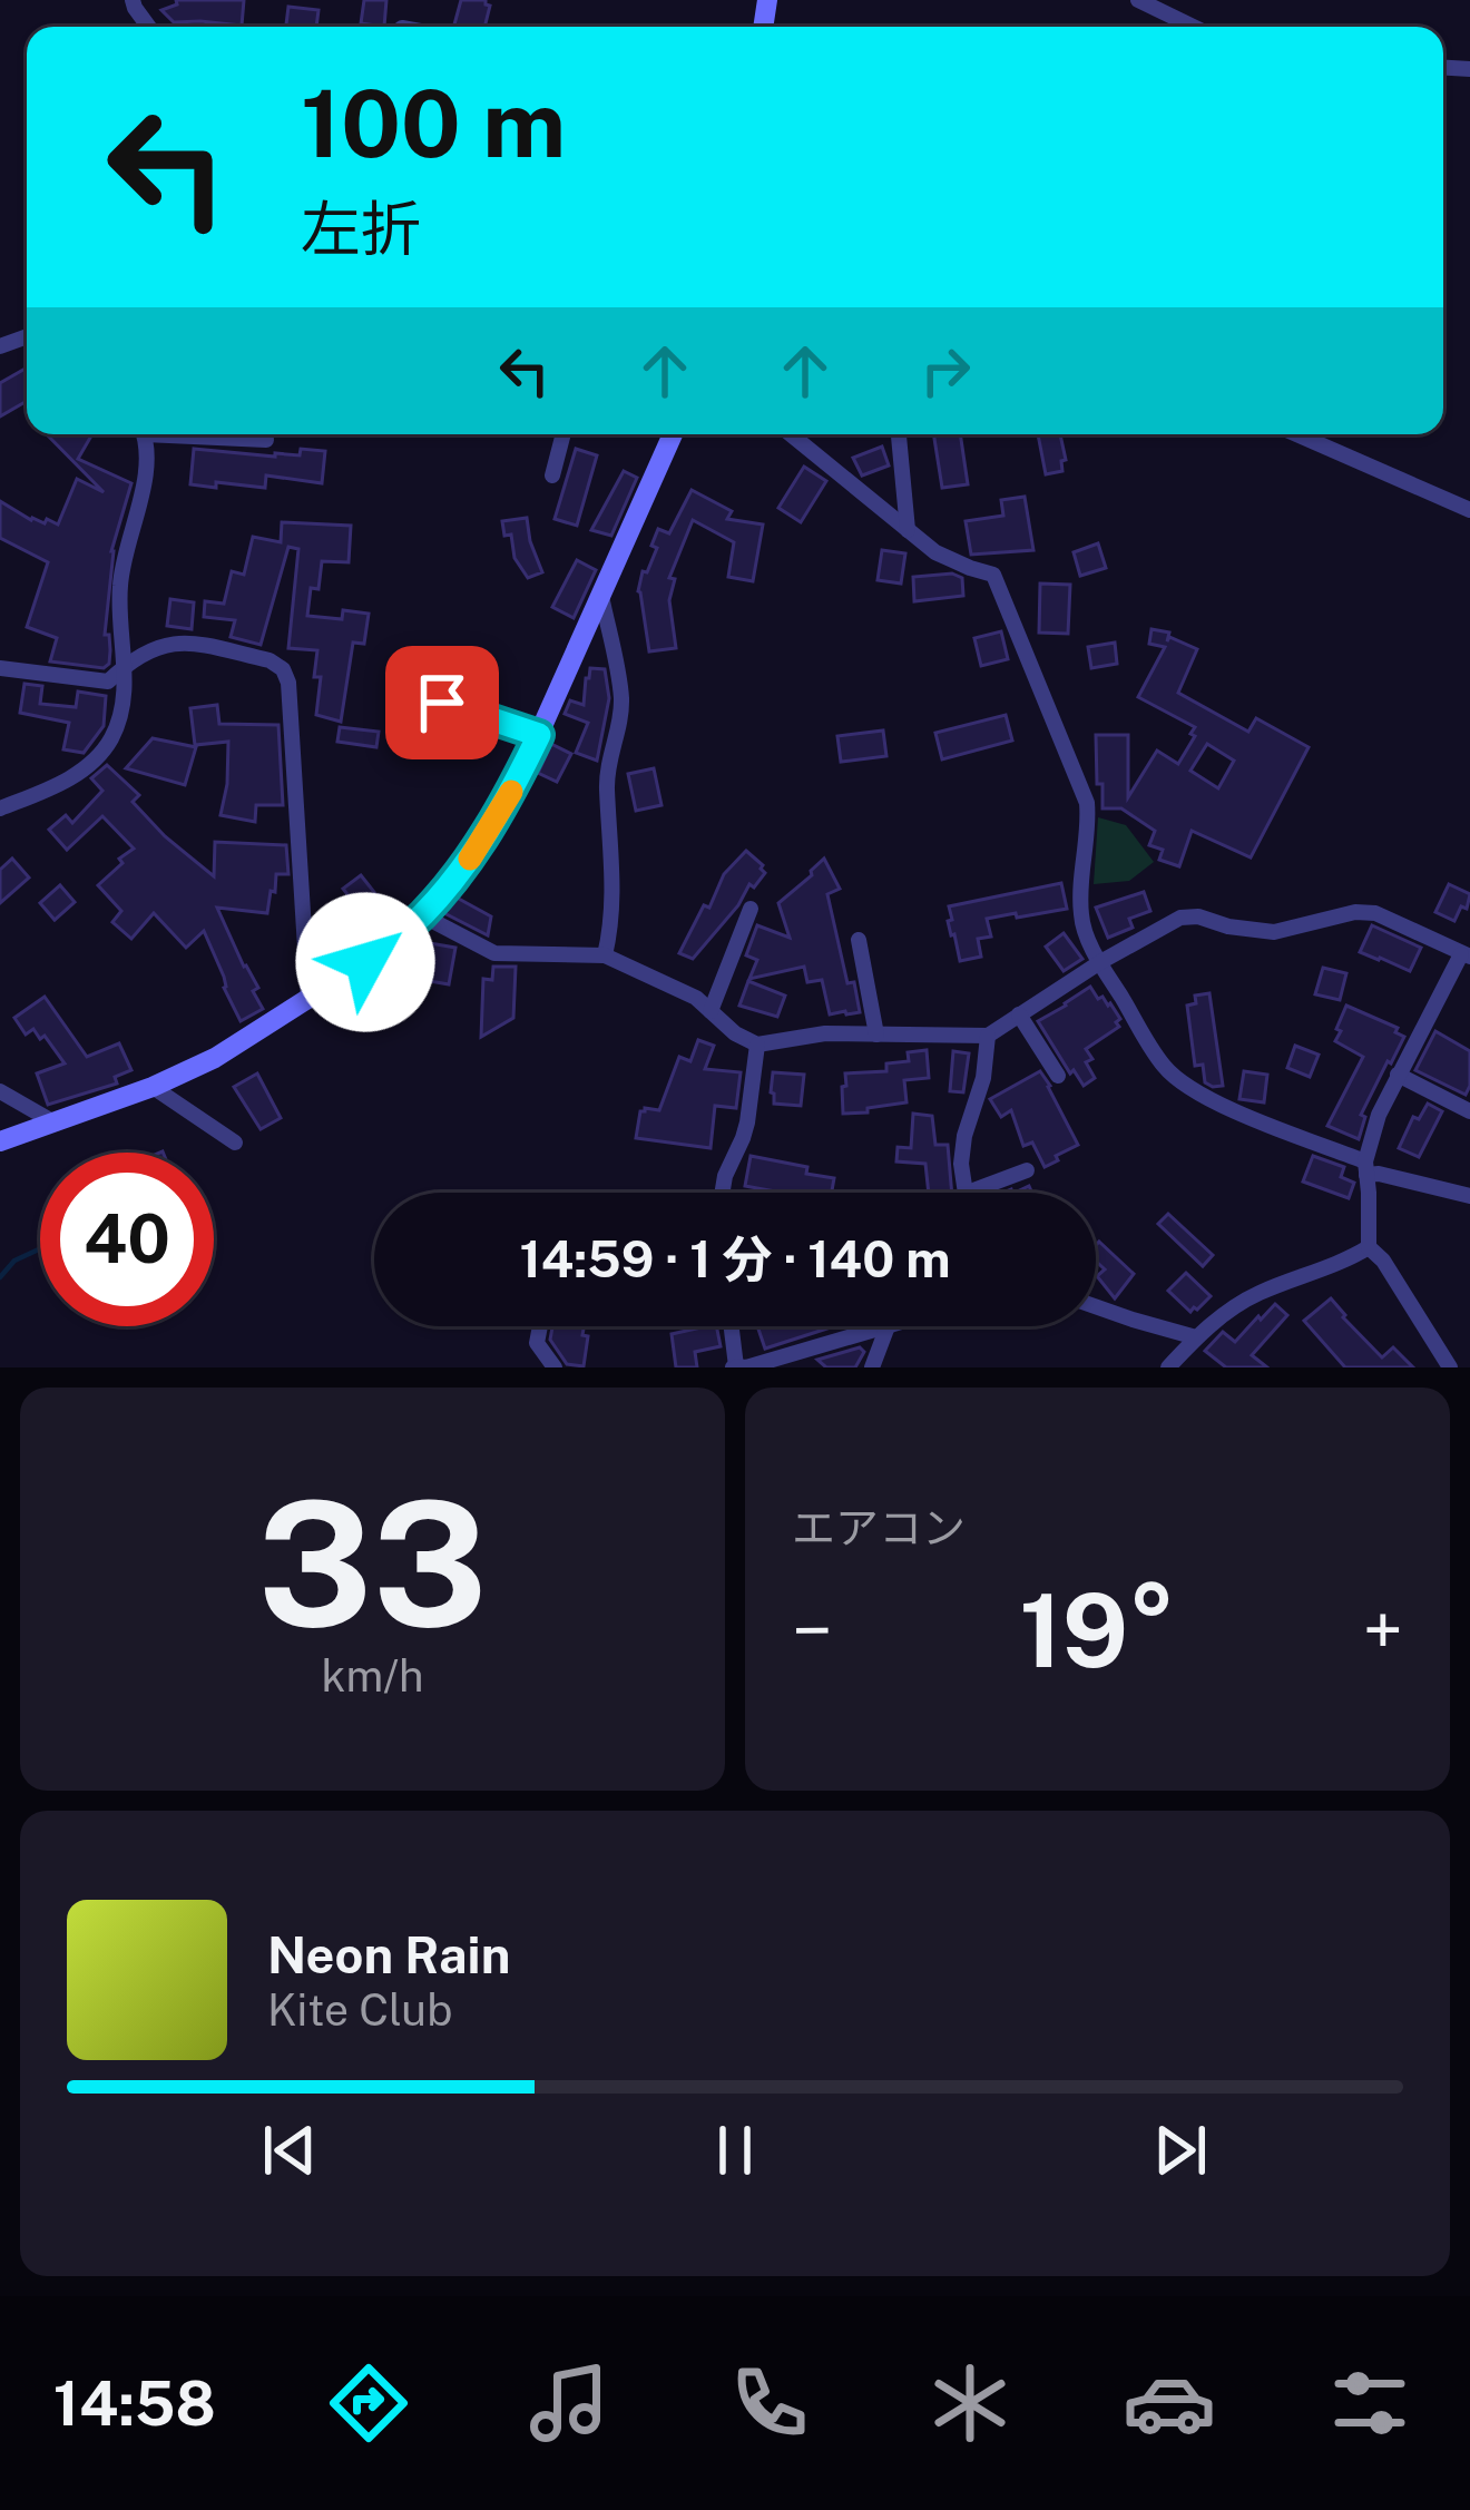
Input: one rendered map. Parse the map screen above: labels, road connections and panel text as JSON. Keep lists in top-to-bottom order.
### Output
{
  "page": {
    "turn": ["100 m", "左折"],
    "limit": "40",
    "trip": "14:59 · 1 分 · 140 m",
    "tile": [
      ["33", "km/h"],
      "エアコン"
    ],
    "heat": ["−", "19°", "+"],
    "song": ["Neon Rain", "Kite Club"],
    "tabs": "14:58"
  }
}
